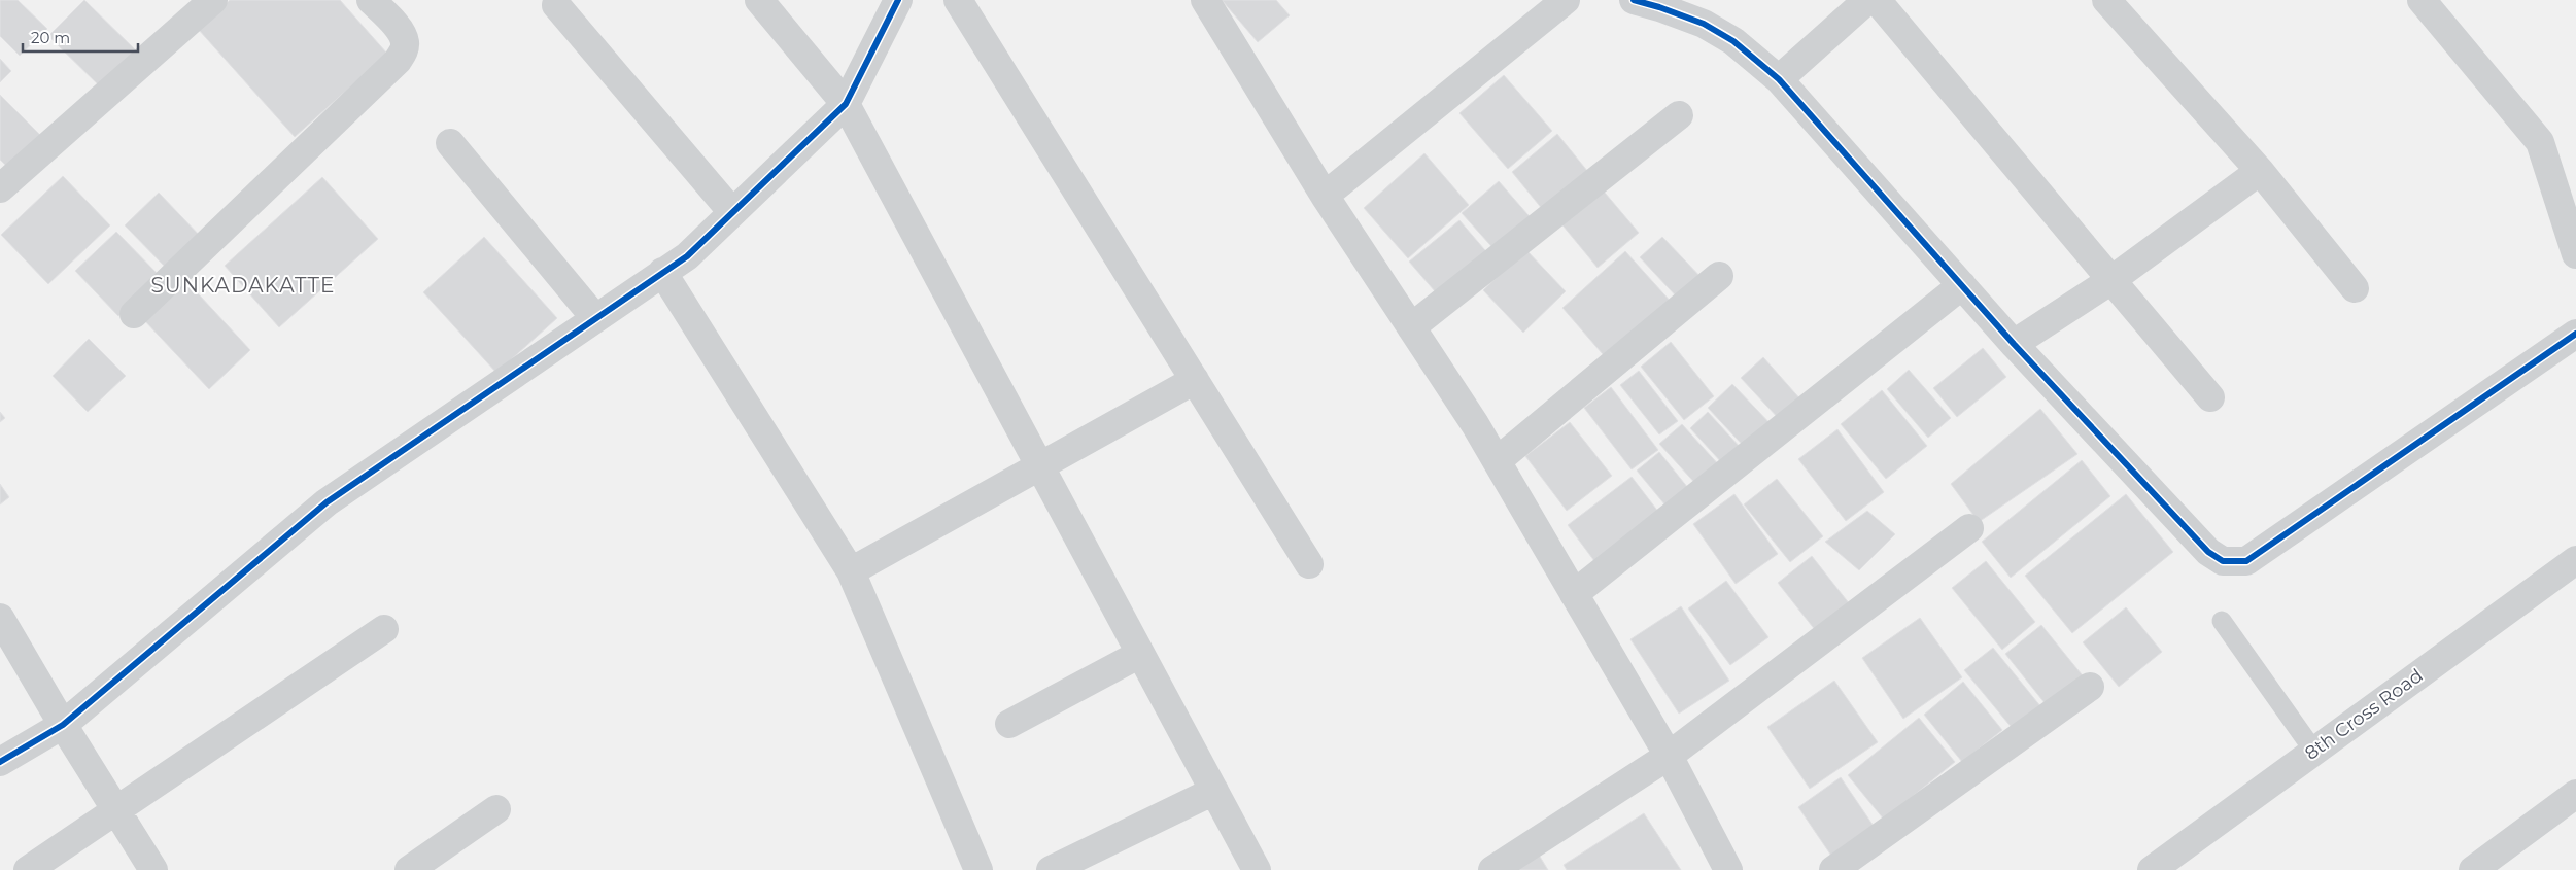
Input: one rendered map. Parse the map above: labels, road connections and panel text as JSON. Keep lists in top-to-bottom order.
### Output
{
  "streets": {
    "street": ["8th Cross Road"]
  },
  "districts": ["SUNKADAKATTE"],
  "scale_bar": "20 m"
}
